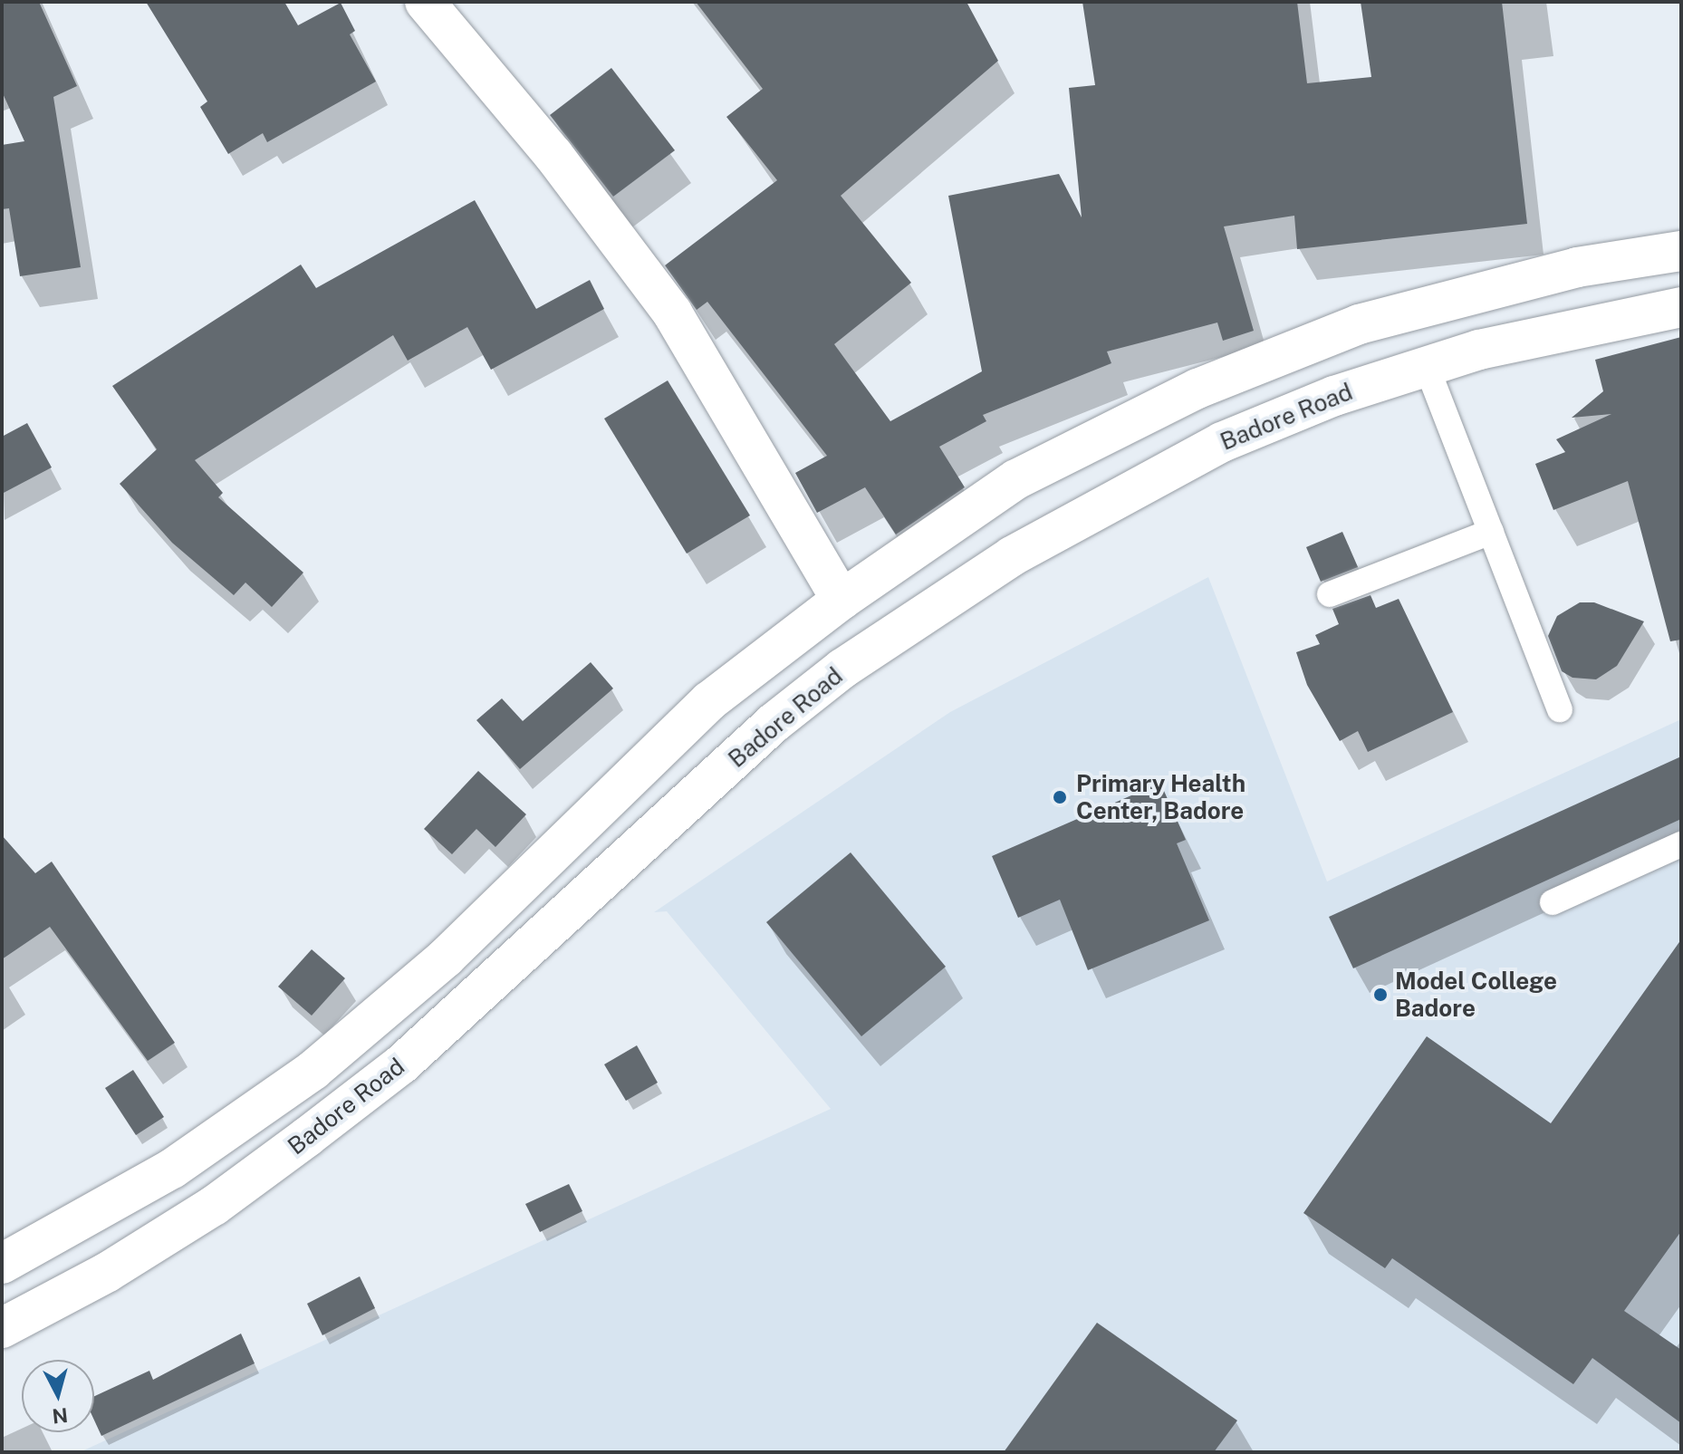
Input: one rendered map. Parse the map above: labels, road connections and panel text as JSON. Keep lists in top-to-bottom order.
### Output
{
  "streets": {
    "main road": ["Badore Road"]
  },
  "places": ["Primary Health Center, Badore", "Model College Badore"],
  "north": "bottom"
}
